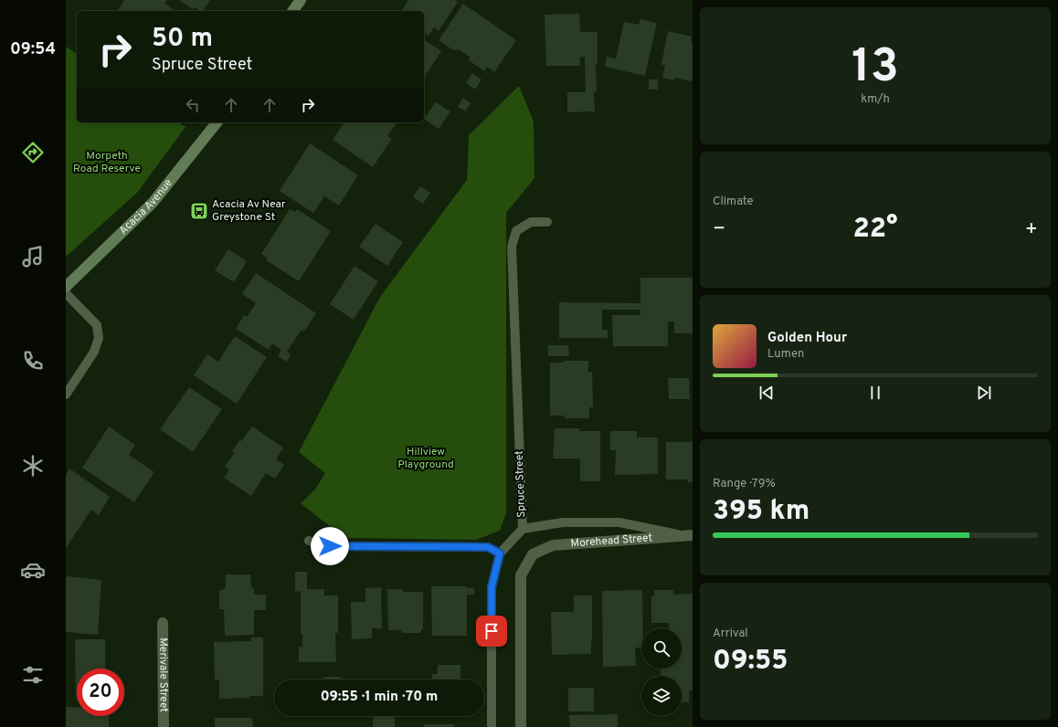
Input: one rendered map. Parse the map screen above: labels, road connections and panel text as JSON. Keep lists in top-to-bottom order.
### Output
{
  "streets": {
    "street": ["Acacia Avenue", "Morehead Street", "Merivale Street"],
    "lane": ["Spruce Street"]
  },
  "parks": ["Morpeth Road Reserve", "Hillview Playground"],
  "places": {
    "bus stop": ["Acacia Av Near Greystone St"]
  },
  "page": {
    "tabs": "09:54",
    "tile": [
      ["13", "km/h"],
      "Climate",
      ["Range · 79%", "395 km"],
      ["Arrival", "09:55"]
    ],
    "turn": ["50 m", "Spruce Street"],
    "heat": ["−", "22°", "+"],
    "song": ["Golden Hour", "Lumen"],
    "limit": "20",
    "trip": "09:55 · 1 min · 70 m"
  }
}
